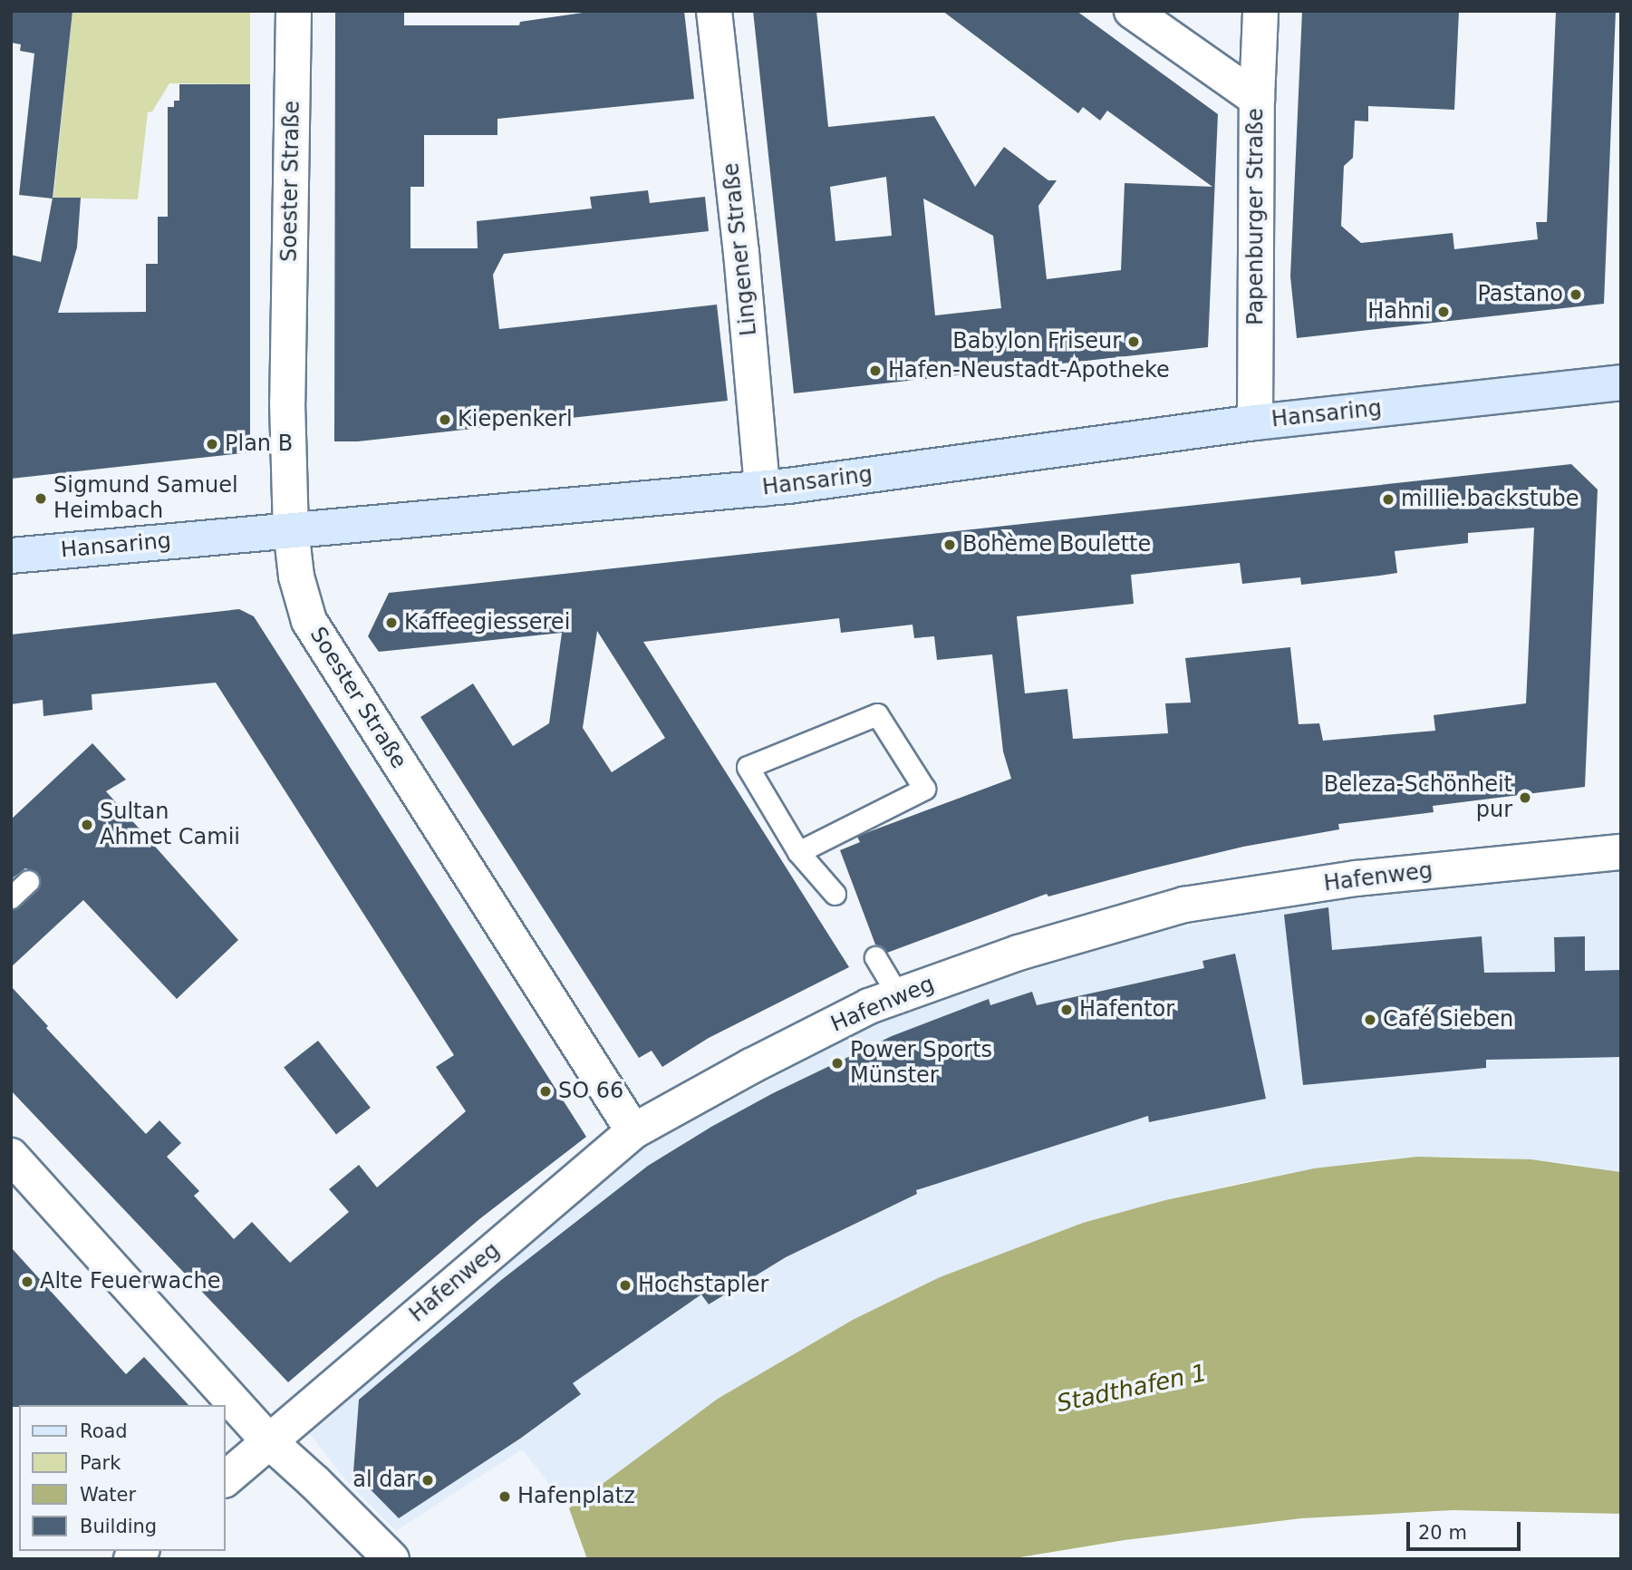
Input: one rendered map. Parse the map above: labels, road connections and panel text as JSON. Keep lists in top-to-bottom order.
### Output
{
  "streets": {
    "main road": ["Hansaring"],
    "street": [
      "Soester Straße",
      "Papenburger Straße",
      "Lingener Straße",
      "Hafenweg"
    ]
  },
  "crossings": [
    ["Soester Straße", "Hansaring"],
    ["Soester Straße", "Hafenweg"],
    ["Papenburger Straße", "Hansaring"],
    ["Lingener Straße", "Hansaring"]
  ],
  "water": ["Stadthafen 1"],
  "places": [
    "Pastano",
    "Hahni",
    "Babylon Friseur",
    "Hafen-Neustadt-Apotheke",
    "Kiepenkerl",
    "Plan B",
    "Sigmund Samuel Heimbach",
    "millie.backstube",
    "Bohème Boulette",
    "Kaffeegiesserei",
    "Beleza-Schönheit pur",
    "Sultan Ahmet Camii",
    "Hafentor",
    "Café Sieben",
    "Power Sports Münster",
    "SO 66",
    "Alte Feuerwache",
    "Hochstapler",
    "al dar",
    "Hafenplatz"
  ],
  "legend": [
    "Road",
    "Park",
    "Water",
    "Building"
  ],
  "scale_bar": "20 m"
}
